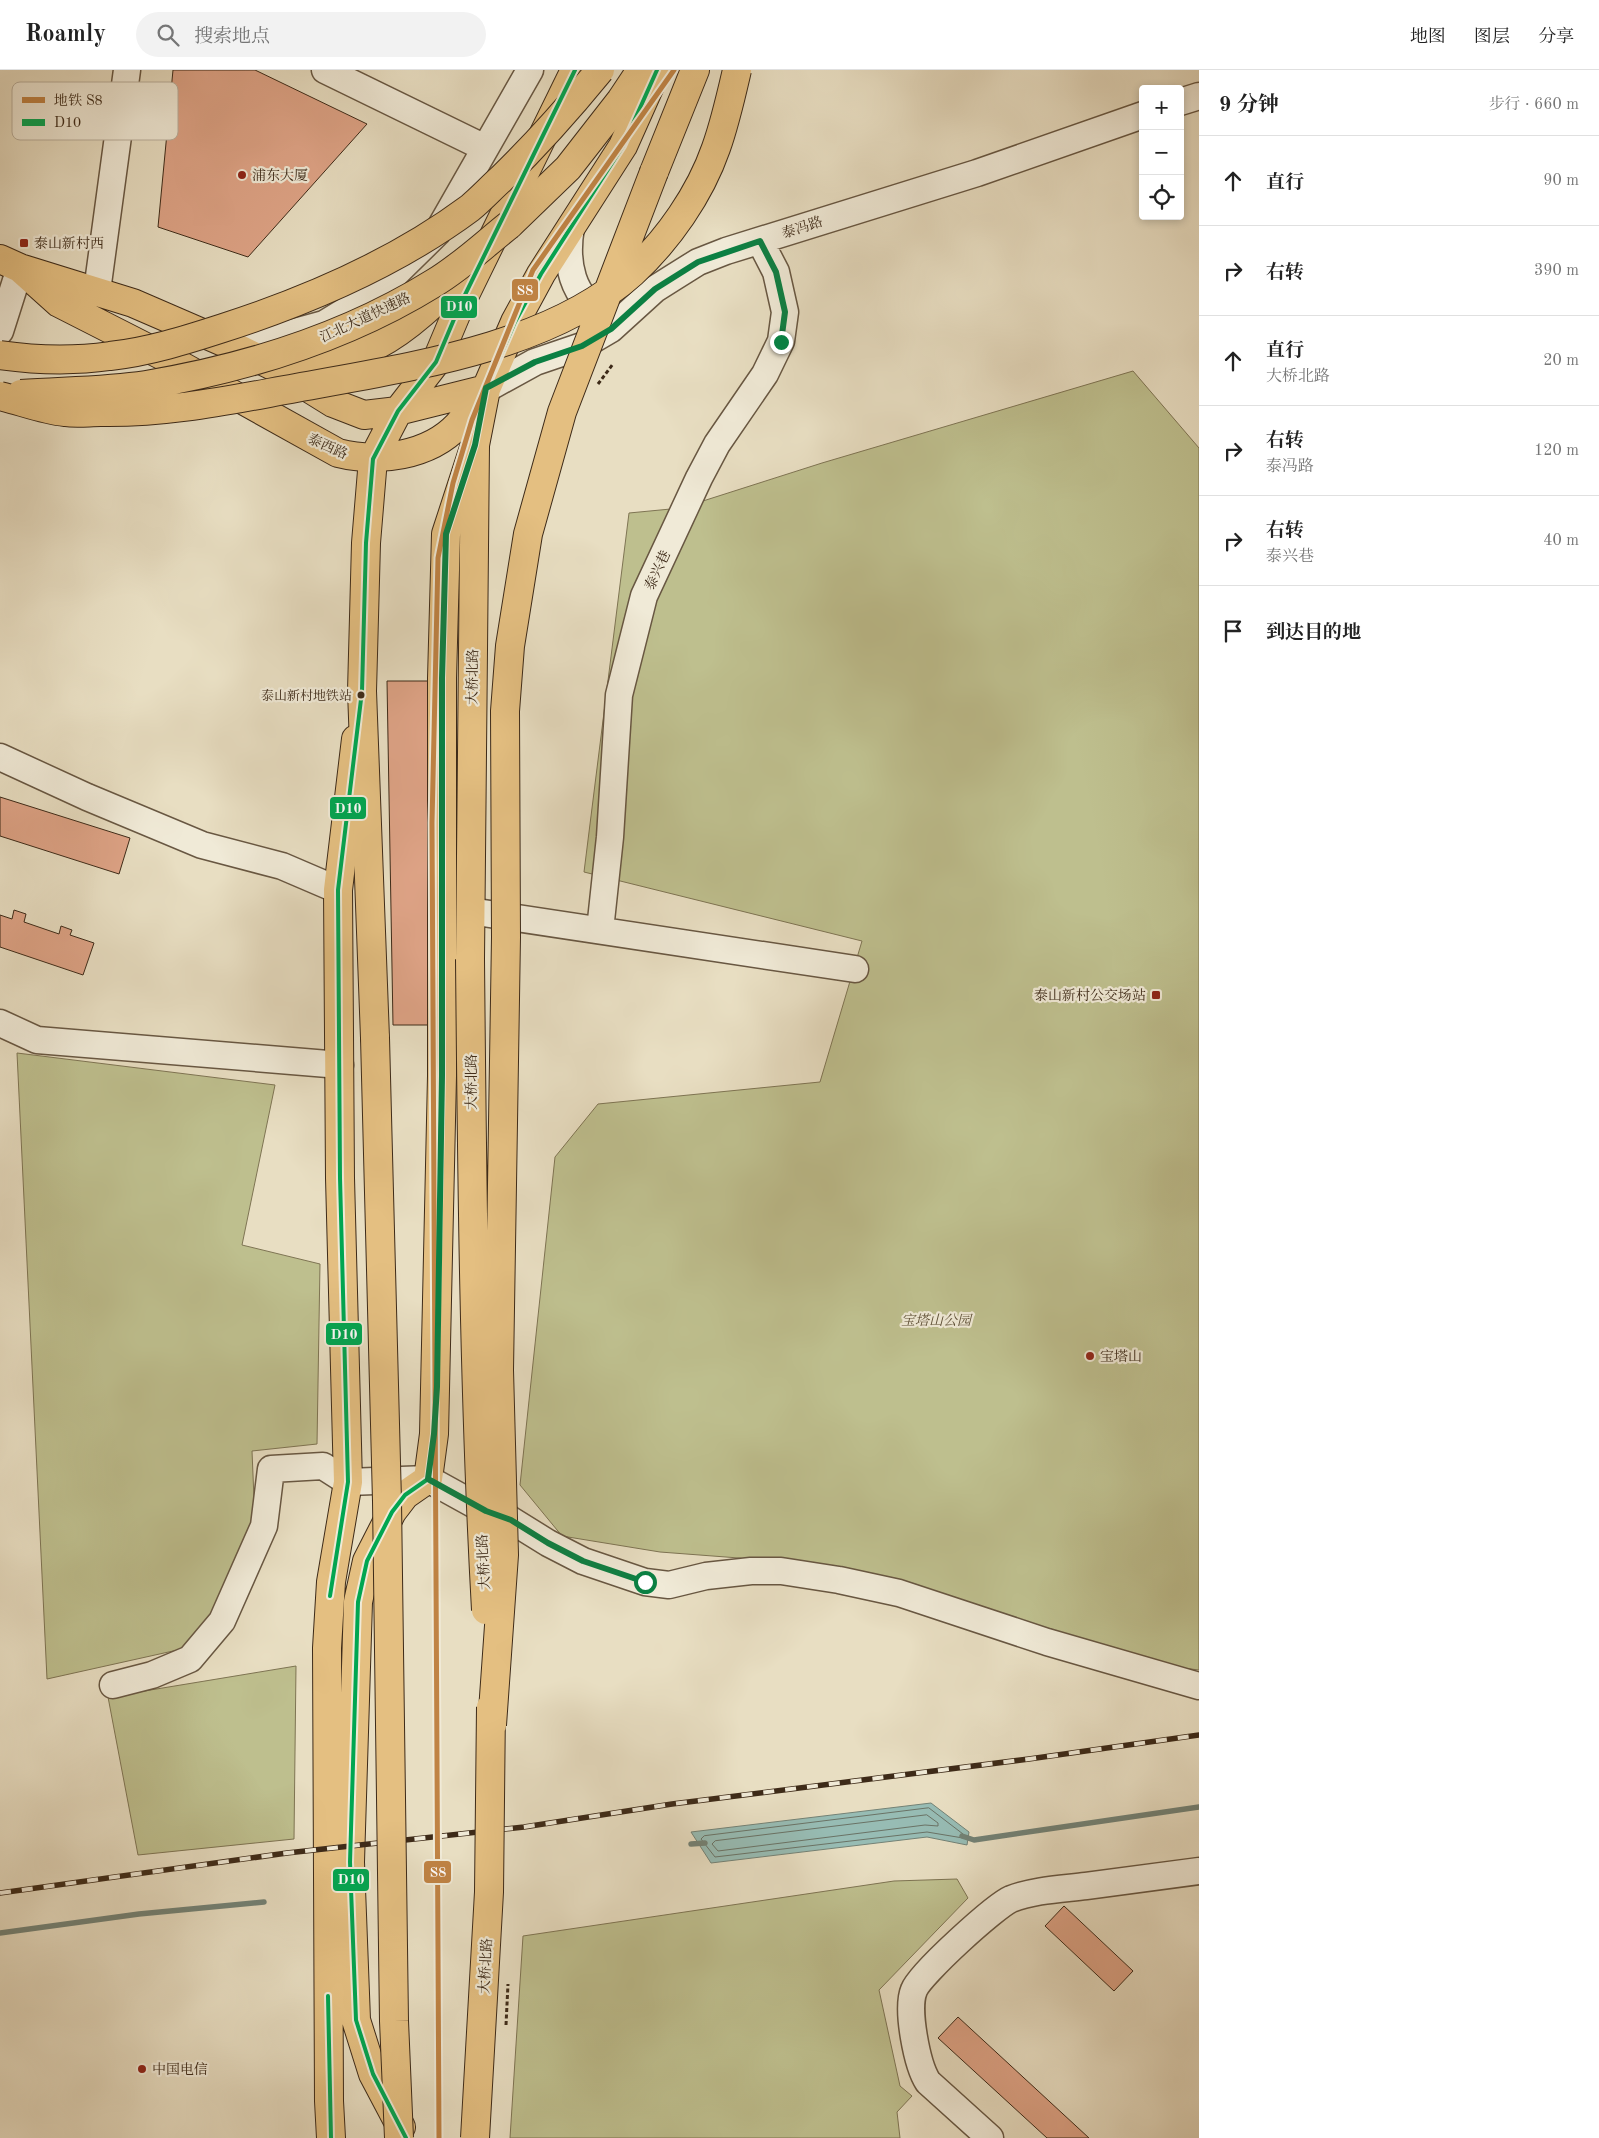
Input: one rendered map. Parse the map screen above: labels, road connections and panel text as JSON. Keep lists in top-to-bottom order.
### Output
{
  "streets": {
    "main road": ["江北大道快速路", "泰西路", "大桥北路"],
    "street": ["泰冯路", "泰兴巷"]
  },
  "crossings": [
    ["泰冯路", "泰西路"],
    ["泰冯路", "泰兴巷"],
    ["泰冯路", "大桥北路"],
    ["泰西路", "大桥北路"]
  ],
  "parks": ["宝塔山公园"],
  "places": {
    "other": [
      "浦东大厦",
      "泰山新村地铁站",
      "宝塔山",
      "中国电信"
    ],
    "transit": ["泰山新村西", "泰山新村公交场站"]
  },
  "lines": ["metro line S8", "transit line D10"],
  "legend": ["地铁 S8", "D10"],
  "page": {
    "header": "Roamly",
    "search": "搜索地点",
    "nav": ["地图", "图层", "分享"],
    "heading": ["9 分钟", "步行 · 660 m"],
    "map_buttons": ["+", "−"],
    "list": [
      ["直行", "90 m"],
      ["右转", "390 m"],
      ["直行", "大桥北路", "20 m"],
      ["右转", "泰冯路", "120 m"],
      ["右转", "泰兴巷", "40 m"],
      "到达目的地"
    ]
  }
}
